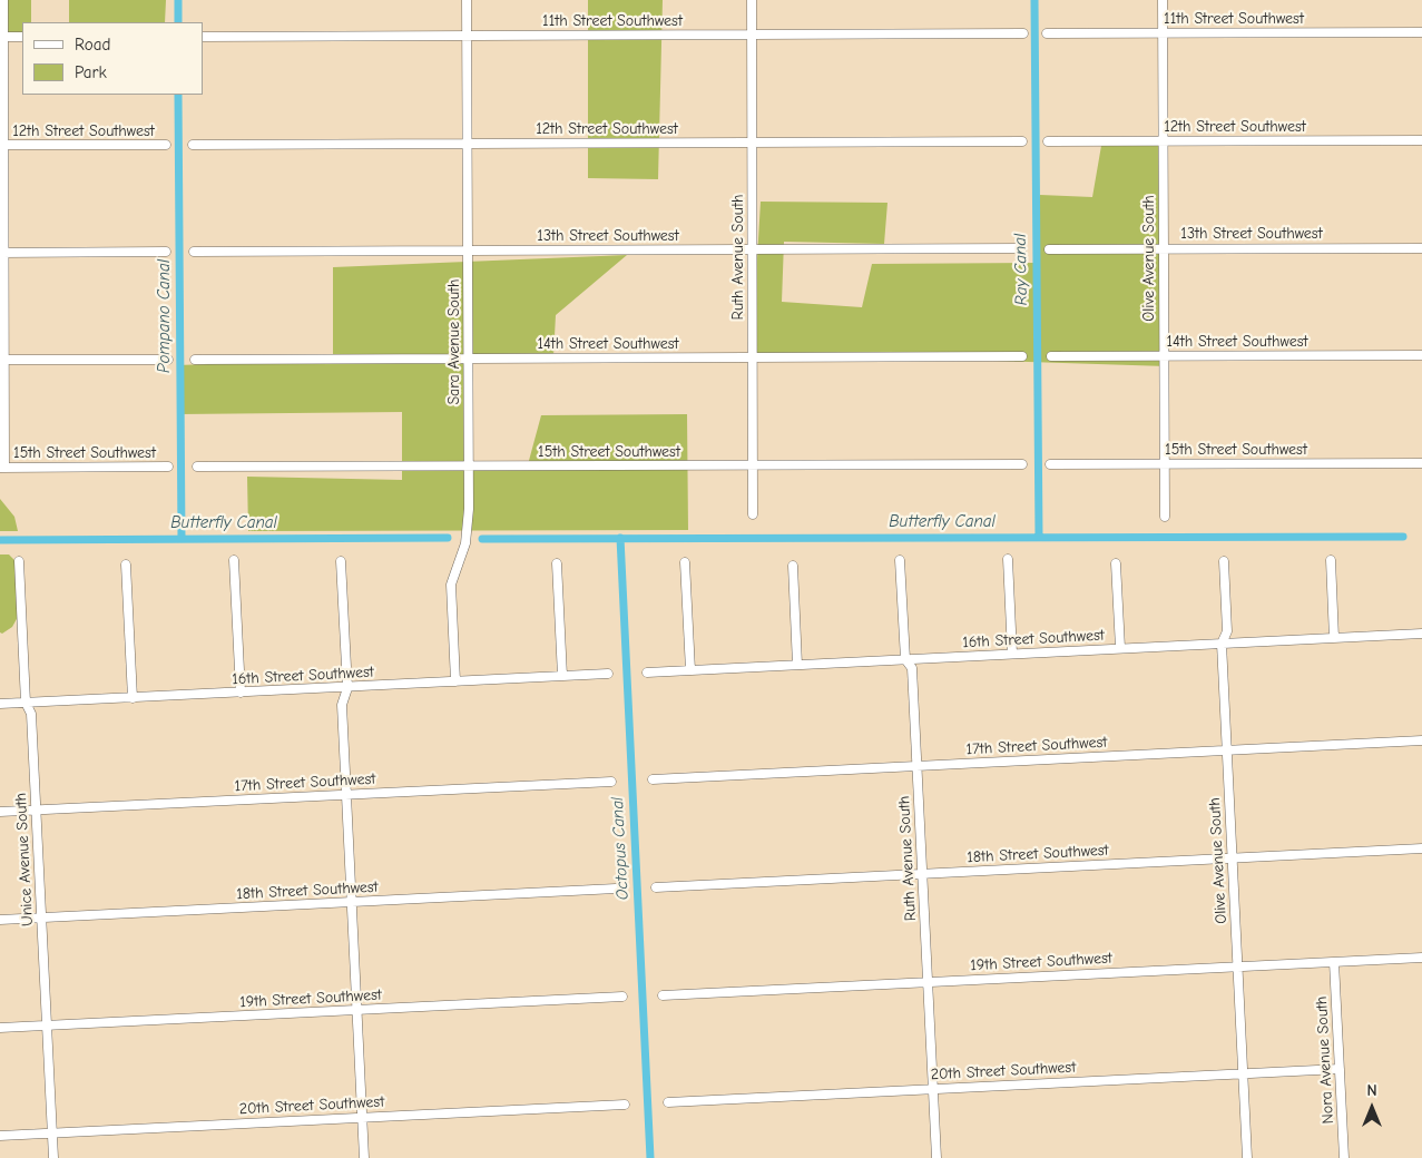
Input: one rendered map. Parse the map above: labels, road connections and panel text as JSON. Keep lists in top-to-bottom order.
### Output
{
  "streets": {
    "street": [
      "11th Street Southwest",
      "12th Street Southwest",
      "13th Street Southwest",
      "Ruth Avenue South",
      "Olive Avenue South",
      "Sara Avenue South",
      "14th Street Southwest",
      "15th Street Southwest",
      "16th Street Southwest",
      "17th Street Southwest",
      "18th Street Southwest",
      "Unice Avenue South",
      "19th Street Southwest",
      "Nora Avenue South",
      "20th Street Southwest"
    ]
  },
  "crossings": [
    ["11th Street Southwest", "Ruth Avenue South"],
    ["11th Street Southwest", "Olive Avenue South"],
    ["11th Street Southwest", "Sara Avenue South"],
    ["12th Street Southwest", "Ruth Avenue South"],
    ["12th Street Southwest", "Olive Avenue South"],
    ["12th Street Southwest", "Sara Avenue South"],
    ["13th Street Southwest", "Ruth Avenue South"],
    ["13th Street Southwest", "Olive Avenue South"],
    ["13th Street Southwest", "Sara Avenue South"],
    ["Ruth Avenue South", "14th Street Southwest"],
    ["Ruth Avenue South", "15th Street Southwest"],
    ["Ruth Avenue South", "16th Street Southwest"],
    ["Ruth Avenue South", "17th Street Southwest"],
    ["Ruth Avenue South", "18th Street Southwest"],
    ["Ruth Avenue South", "19th Street Southwest"],
    ["Ruth Avenue South", "20th Street Southwest"],
    ["Olive Avenue South", "14th Street Southwest"],
    ["Olive Avenue South", "15th Street Southwest"],
    ["Olive Avenue South", "16th Street Southwest"],
    ["Olive Avenue South", "17th Street Southwest"],
    ["Olive Avenue South", "18th Street Southwest"],
    ["Olive Avenue South", "19th Street Southwest"],
    ["Olive Avenue South", "20th Street Southwest"],
    ["Sara Avenue South", "14th Street Southwest"],
    ["Sara Avenue South", "15th Street Southwest"],
    ["Sara Avenue South", "16th Street Southwest"],
    ["16th Street Southwest", "Unice Avenue South"],
    ["17th Street Southwest", "Unice Avenue South"],
    ["18th Street Southwest", "Unice Avenue South"],
    ["Unice Avenue South", "19th Street Southwest"],
    ["Unice Avenue South", "20th Street Southwest"],
    ["19th Street Southwest", "Nora Avenue South"],
    ["Nora Avenue South", "20th Street Southwest"]
  ],
  "water": [
    "Ray Canal",
    "Pompano Canal",
    "Butterfly Canal",
    "Octopus Canal"
  ],
  "legend": ["Road", "Park"],
  "north": "top"
}
